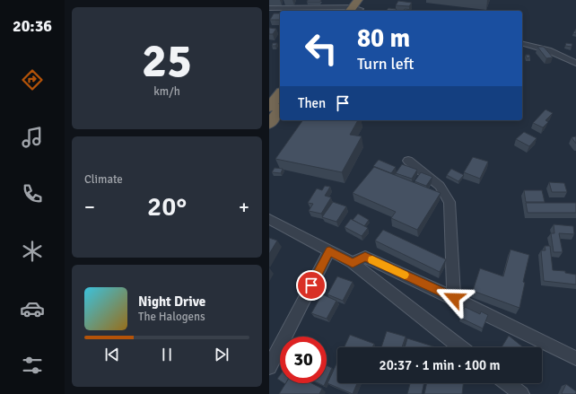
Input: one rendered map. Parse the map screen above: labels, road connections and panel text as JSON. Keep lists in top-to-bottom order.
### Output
{
  "page": {
    "tabs": "20:36",
    "tile": [
      ["25", "km/h"],
      "Climate"
    ],
    "turn": ["80 m", "Turn left"],
    "then": "Then",
    "heat": ["−", "20°", "+"],
    "song": ["Night Drive", "The Halogens"],
    "limit": "30",
    "trip": "20:37 · 1 min · 100 m"
  }
}
